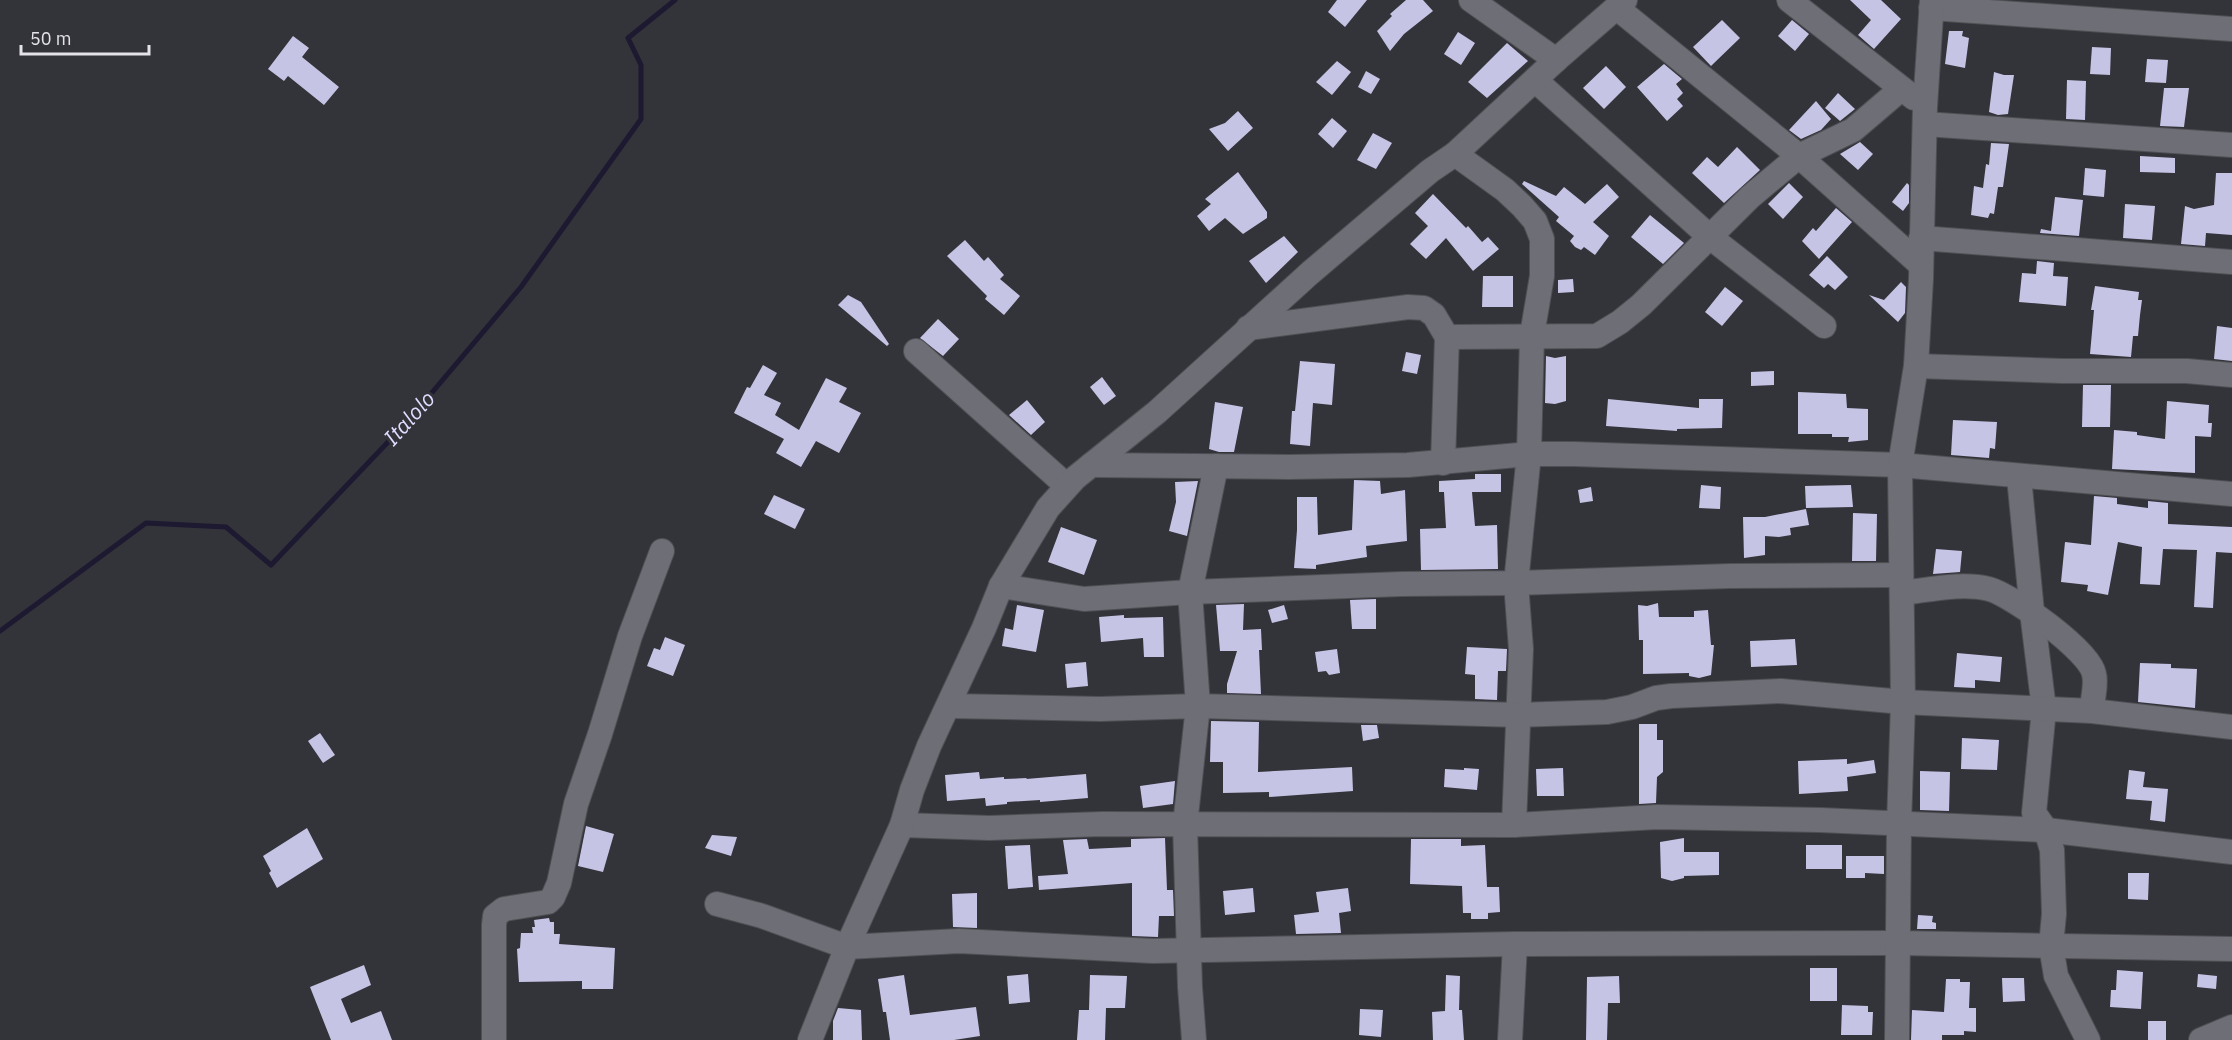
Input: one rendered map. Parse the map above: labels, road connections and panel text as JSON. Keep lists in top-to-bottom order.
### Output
{
  "water": ["Italolo"],
  "scale_bar": "50 m"
}
